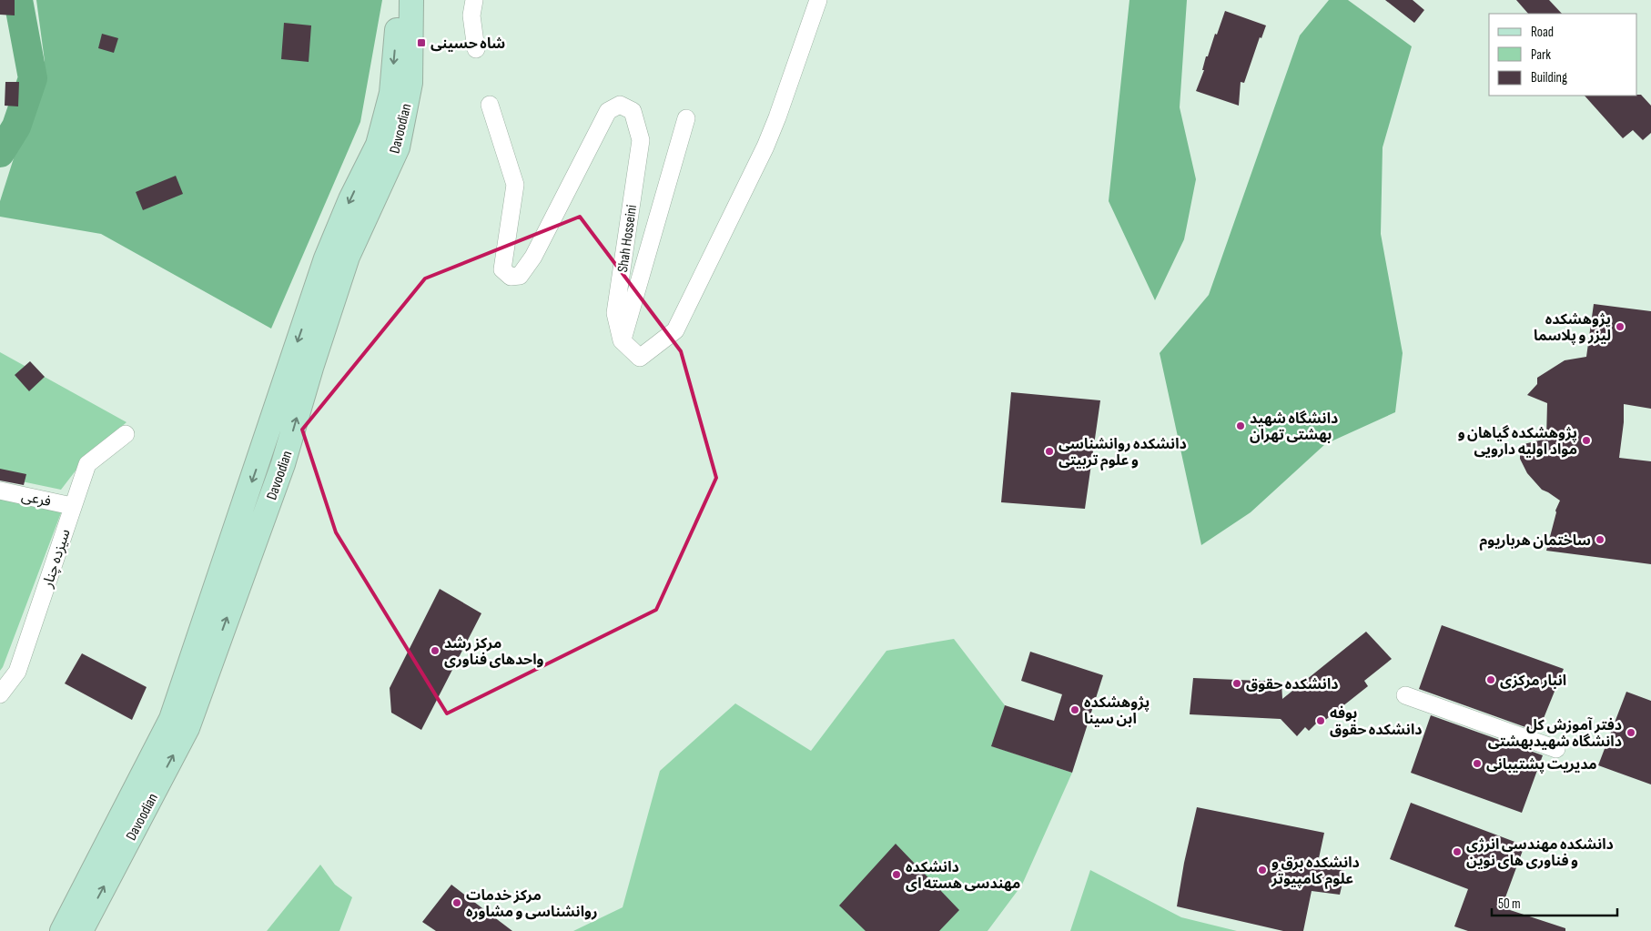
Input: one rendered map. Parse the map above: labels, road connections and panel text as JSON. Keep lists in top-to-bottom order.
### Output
{
  "streets": {
    "street": [
      "Davoodian",
      "Shah Hosseini",
      "فرعی",
      "سیزده چنار"
    ]
  },
  "crossings": [
    ["فرعی", "سیزده چنار"]
  ],
  "places": {
    "transit": ["شاه حسینی"],
    "other": [
      "پژوهشکده لیزر و پلاسما",
      "دانشگاه شهید بهشتی تهران",
      "پژوهشکده گیاهان و مواد اولیه دارویی",
      "دانشکده روانشناسی و علوم تربیتی",
      "ساختمان هرباریوم",
      "مرکز رشد واحدهای فناوری",
      "انبار مرکزی",
      "دانشکده حقوق",
      "پژوهشکده ابن سینا",
      "بوفه دانشکده حقوق",
      "دفتر آموزش کل دانشگاه شهیدبهشتی",
      "مدیریت پشتیبانی",
      "دانشکده مهندسی انرژی و فناوری های نوین",
      "دانشکده برق و علوم کامپیوتر",
      "دانشکده مهندسی هسته ای",
      "مرکز خدمات روانشناسی و مشاوره"
    ]
  },
  "legend": ["Road", "Park", "Building"],
  "scale_bar": "50 m"
}
